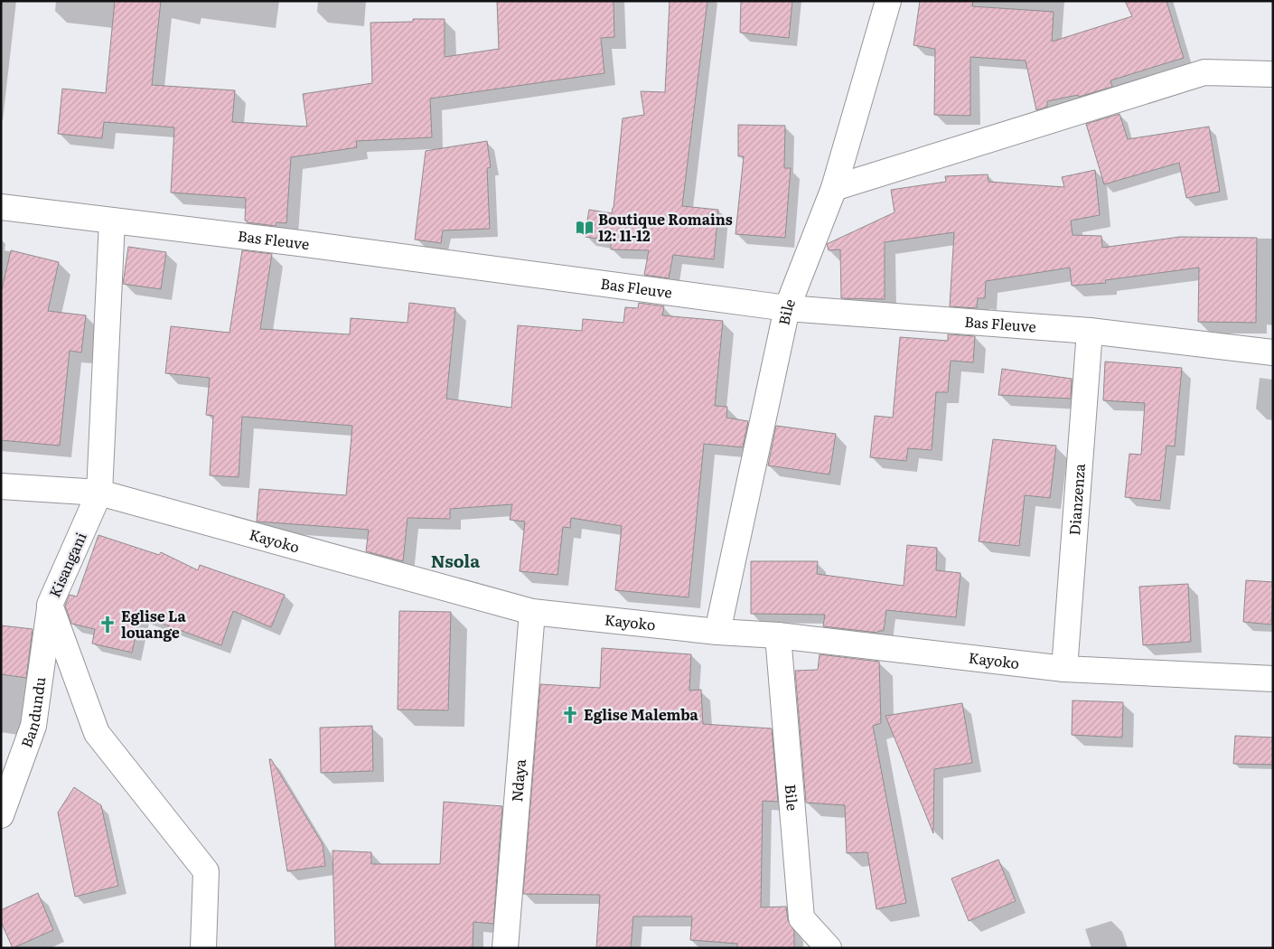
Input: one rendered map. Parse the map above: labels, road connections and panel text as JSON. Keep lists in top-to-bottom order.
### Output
{
  "streets": {
    "street": [
      "Bas Fleuve",
      "Bile",
      "Dianzenza",
      "Kayoko",
      "Kisangani",
      "Bandundu",
      "Ndaya"
    ]
  },
  "crossings": [
    ["Bas Fleuve", "Bile"],
    ["Bas Fleuve", "Dianzenza"],
    ["Bas Fleuve", "Kisangani"],
    ["Bile", "Kayoko"],
    ["Dianzenza", "Kayoko"],
    ["Kayoko", "Kisangani"],
    ["Kayoko", "Ndaya"],
    ["Kisangani", "Bandundu"]
  ],
  "districts": ["Nsola"],
  "places": {
    "library": ["Boutique Romains 12: 11-12"],
    "church": ["Eglise La louange", "Eglise Malemba"]
  }
}
